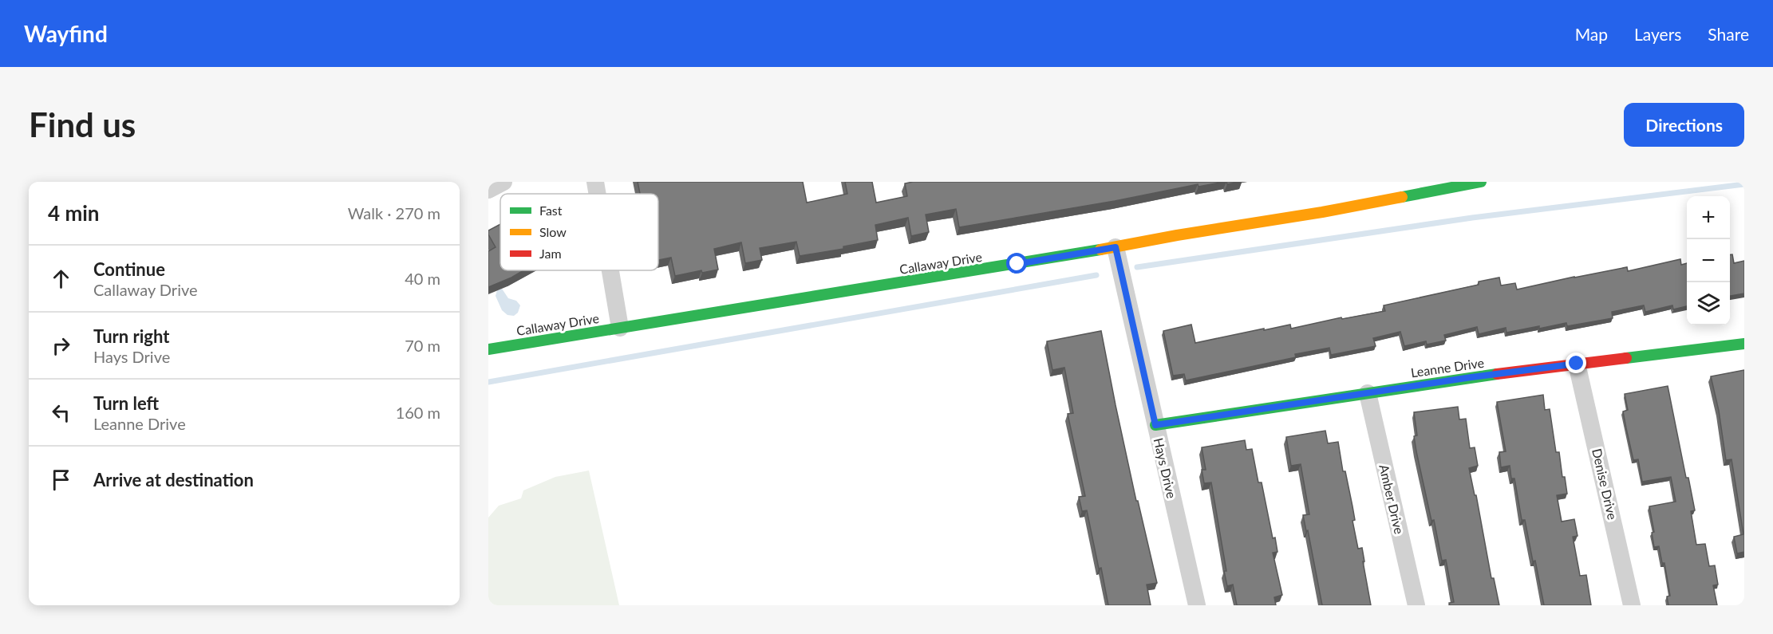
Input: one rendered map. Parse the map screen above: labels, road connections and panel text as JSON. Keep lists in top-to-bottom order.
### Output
{
  "streets": {
    "street": [
      "Callaway Drive",
      "Leanne Drive",
      "Hays Drive",
      "Denise Drive",
      "Amber Drive"
    ]
  },
  "crossings": [
    ["Callaway Drive", "Hays Drive"],
    ["Leanne Drive", "Hays Drive"],
    ["Leanne Drive", "Denise Drive"],
    ["Leanne Drive", "Amber Drive"]
  ],
  "legend": ["Fast", "Slow", "Jam"],
  "page": {
    "header": "Wayfind",
    "nav": ["Map", "Layers", "Share"],
    "buttons": "Directions",
    "title": "Find us",
    "heading": ["4 min", "Walk · 270 m"],
    "map_buttons": ["+", "−"],
    "list": [
      ["Continue", "Callaway Drive", "40 m"],
      ["Turn right", "Hays Drive", "70 m"],
      ["Turn left", "Leanne Drive", "160 m"],
      "Arrive at destination"
    ]
  }
}
